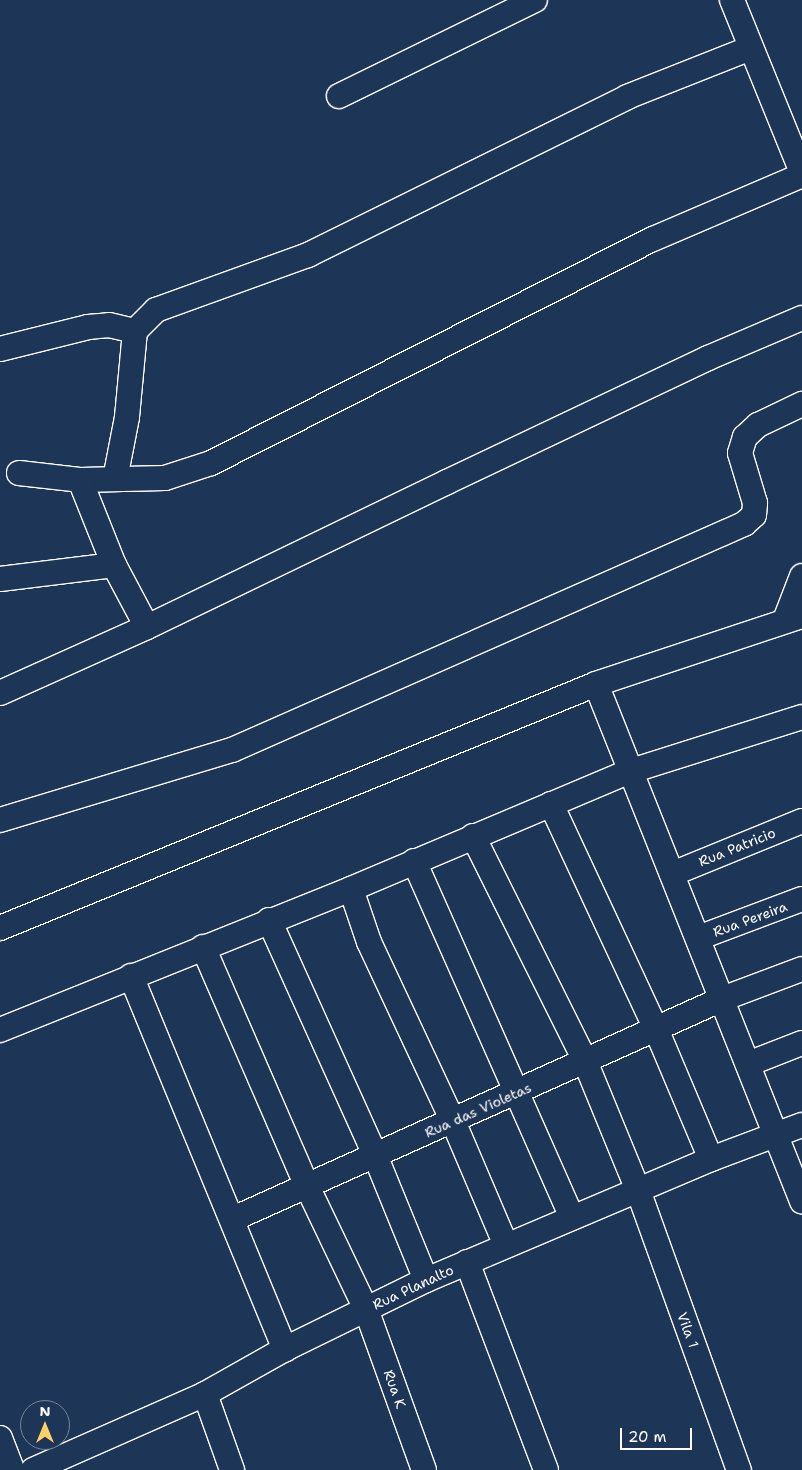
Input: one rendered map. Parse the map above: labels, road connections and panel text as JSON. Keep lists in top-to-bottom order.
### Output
{
  "streets": {
    "street": [
      "Rua Patricio",
      "Rua Pereira",
      "Rua das Violetas",
      "Rua Planalto",
      "Vila 1",
      "Rua K"
    ]
  },
  "crossings": [
    ["Rua das Violetas", "Vila 1"],
    ["Rua das Violetas", "Rua K"],
    ["Rua Planalto", "Vila 1"],
    ["Rua Planalto", "Rua K"]
  ],
  "scale_bar": "20 m",
  "north": "top"
}
